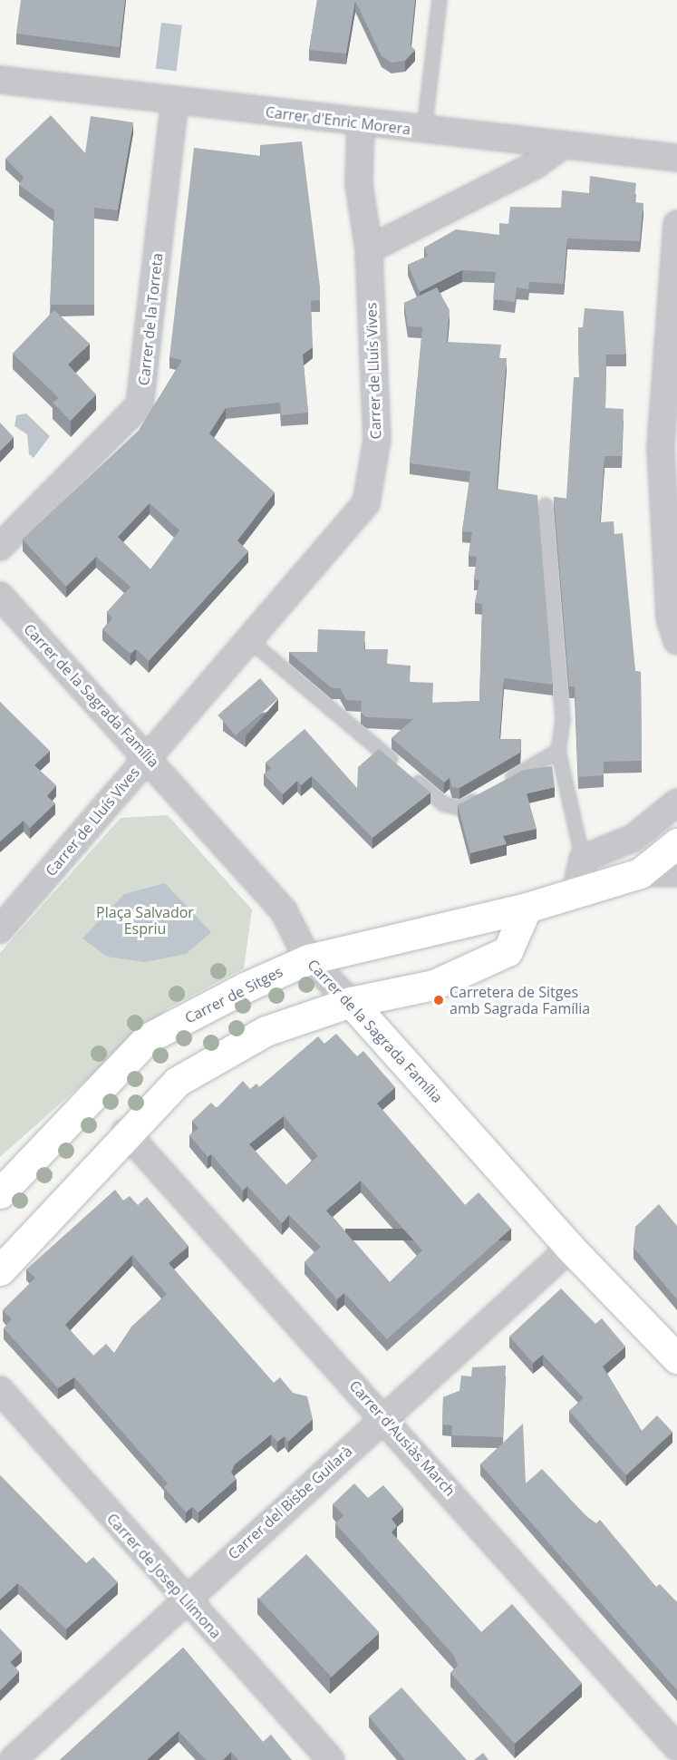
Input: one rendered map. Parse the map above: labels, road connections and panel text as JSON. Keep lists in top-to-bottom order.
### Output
{
  "streets": {
    "street": [
      "Carrer d'Enric Morera",
      "Carrer de la Torreta",
      "Carrer de Lluís Vives",
      "Carrer de la Sagrada Família",
      "Carrer de Sitges",
      "Carrer d'Ausiàs March",
      "Carrer del Bisbe Guilarà",
      "Carrer de Josep Llimona"
    ]
  },
  "crossings": [
    ["Carrer d'Enric Morera", "Carrer de la Torreta"],
    ["Carrer d'Enric Morera", "Carrer de Lluís Vives"],
    ["Carrer de Lluís Vives", "Carrer de la Sagrada Família"],
    ["Carrer de la Sagrada Família", "Carrer de Sitges"],
    ["Carrer de la Sagrada Família", "Carrer del Bisbe Guilarà"],
    ["Carrer d'Ausiàs March", "Carrer del Bisbe Guilarà"],
    ["Carrer del Bisbe Guilarà", "Carrer de Josep Llimona"]
  ],
  "parks": ["Plaça Salvador Espriu"],
  "places": ["Carretera de Sitges amb Sagrada Família"]
}
